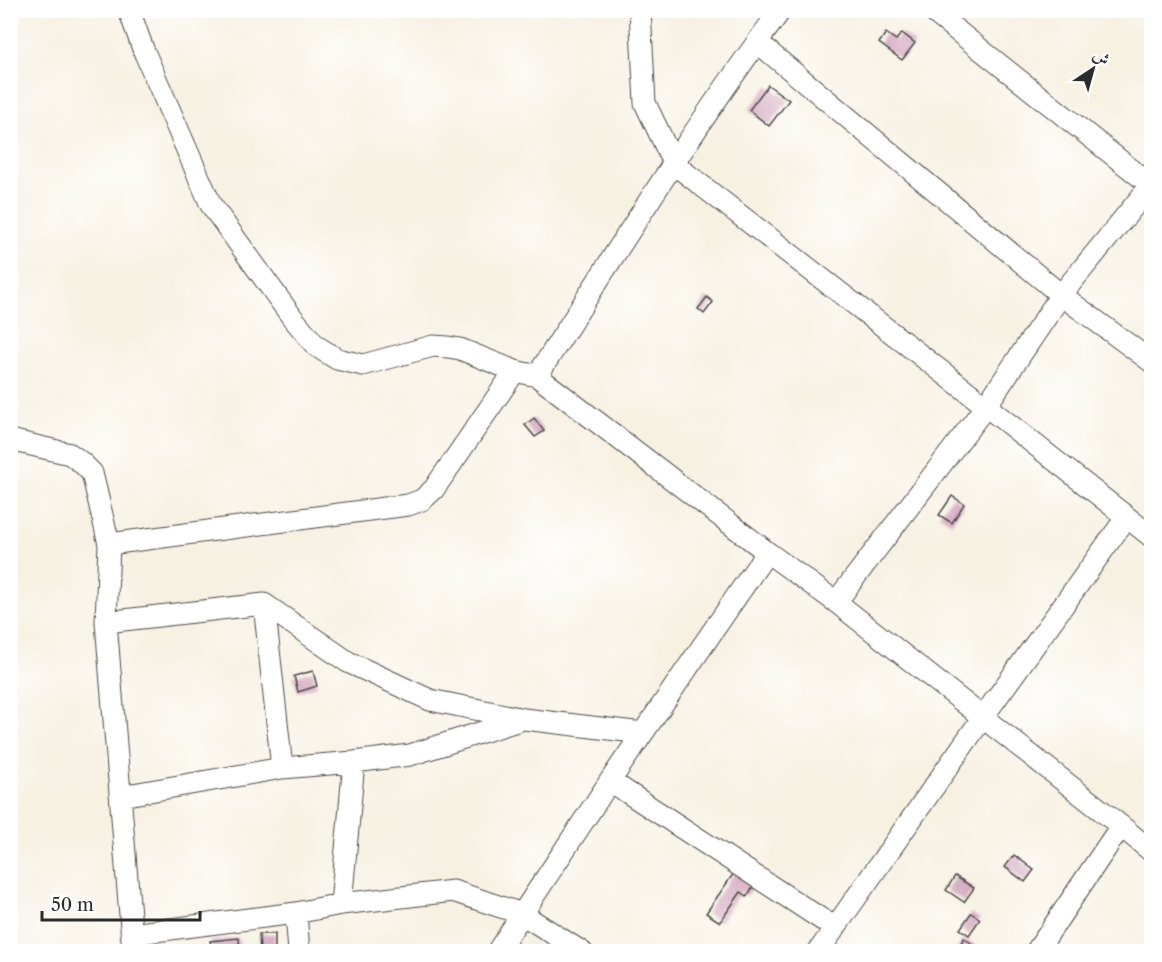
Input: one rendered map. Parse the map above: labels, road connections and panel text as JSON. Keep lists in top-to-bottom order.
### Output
{
  "scale_bar": "50 m",
  "north": "top right"
}
